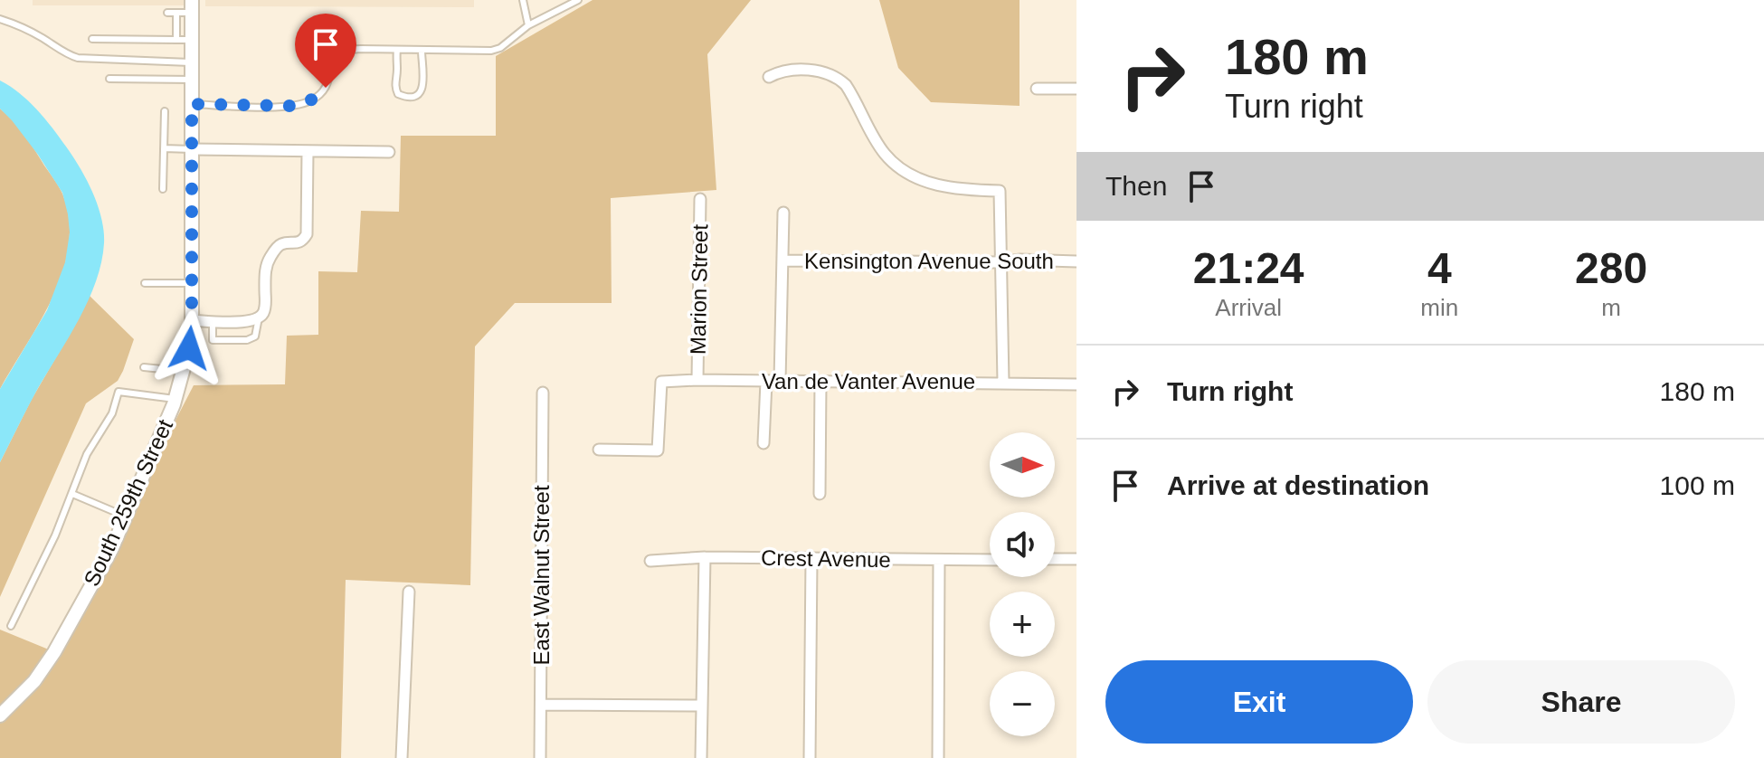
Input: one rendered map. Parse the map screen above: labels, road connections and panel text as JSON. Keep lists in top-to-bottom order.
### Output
{
  "streets": {
    "street": [
      "Kensington Avenue South",
      "Marion Street",
      "Van de Vanter Avenue",
      "South 259th Street",
      "Crest Avenue",
      "East Walnut Street"
    ]
  },
  "crossings": [
    ["Marion Street", "Van de Vanter Avenue"]
  ],
  "north": "right",
  "page": {
    "turn": ["180 m", "Turn right"],
    "then": "Then",
    "eta": [
      "21:24",
      "Arrival",
      "4",
      "min",
      "280",
      "m"
    ],
    "list": [
      {
        "name": "Turn right",
        "value": "180 m"
      },
      {
        "name": "Arrive at destination",
        "value": "100 m"
      }
    ],
    "map_buttons": ["+", "−"],
    "buttons": ["Exit", "Share"]
  }
}
